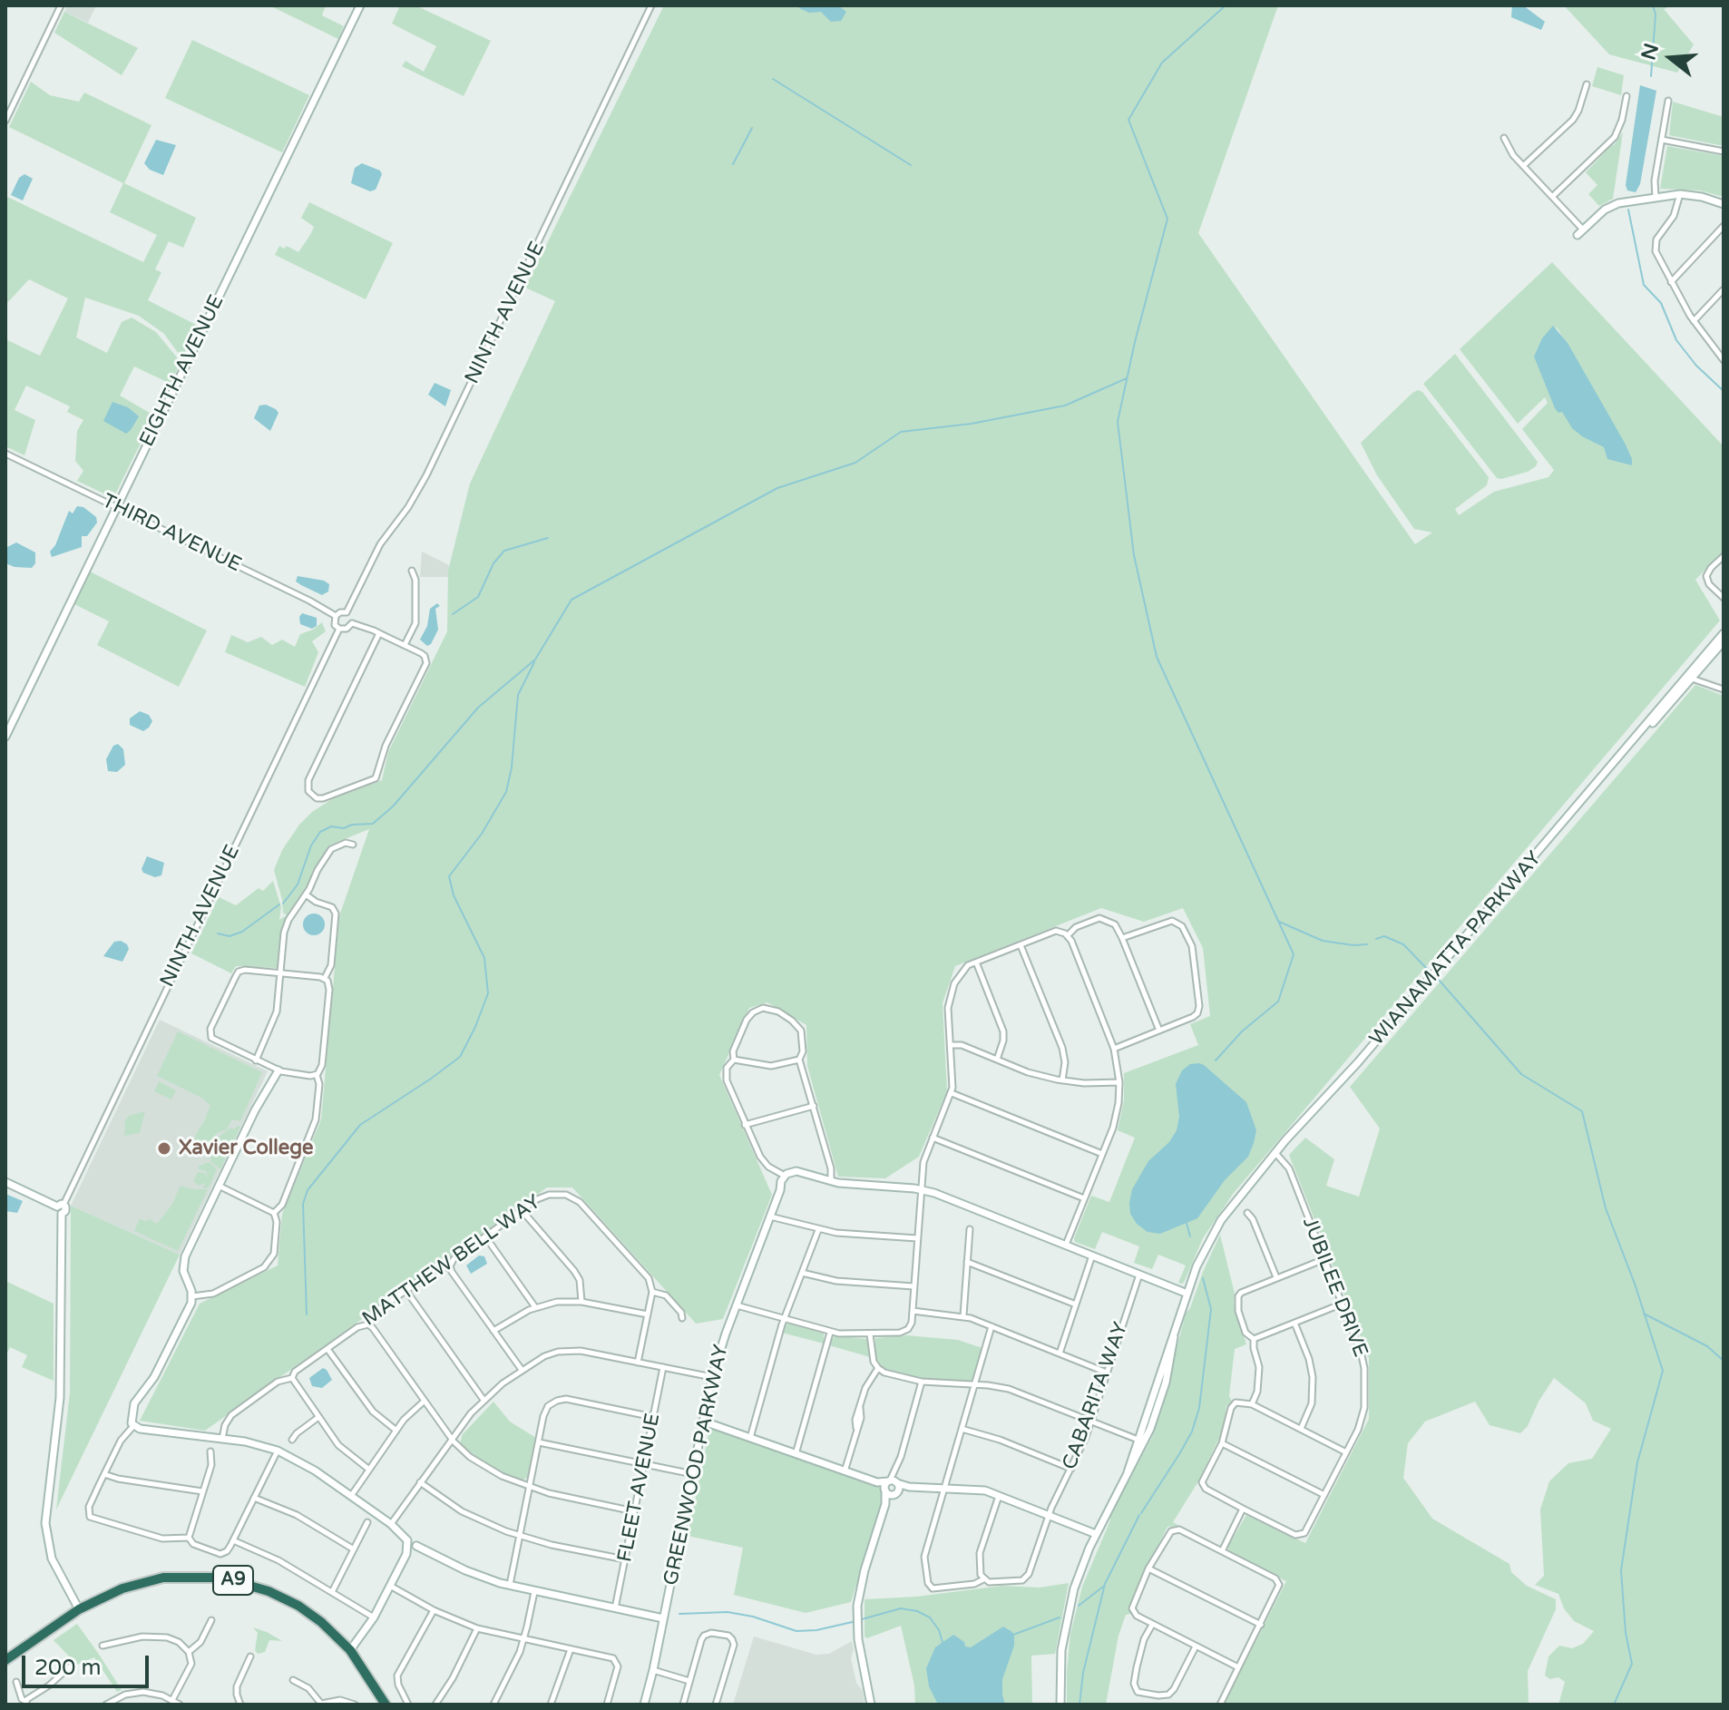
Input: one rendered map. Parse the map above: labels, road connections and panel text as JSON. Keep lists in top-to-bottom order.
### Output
{
  "streets": {
    "highway": ["A9"],
    "street": [
      "NINTH AVENUE",
      "EIGHTH AVENUE",
      "THIRD AVENUE",
      "WIANAMATTA PARKWAY",
      "MATTHEW BELL WAY",
      "JUBILEE DRIVE",
      "CABARITA WAY",
      "GREENWOOD PARKWAY",
      "FLEET AVENUE"
    ]
  },
  "crossings": [
    ["NINTH AVENUE", "THIRD AVENUE"],
    ["NINTH AVENUE", "A9"],
    ["EIGHTH AVENUE", "THIRD AVENUE"],
    ["WIANAMATTA PARKWAY", "JUBILEE DRIVE"]
  ],
  "places": ["Xavier College"],
  "scale_bar": "200 m",
  "north": "left"
}
